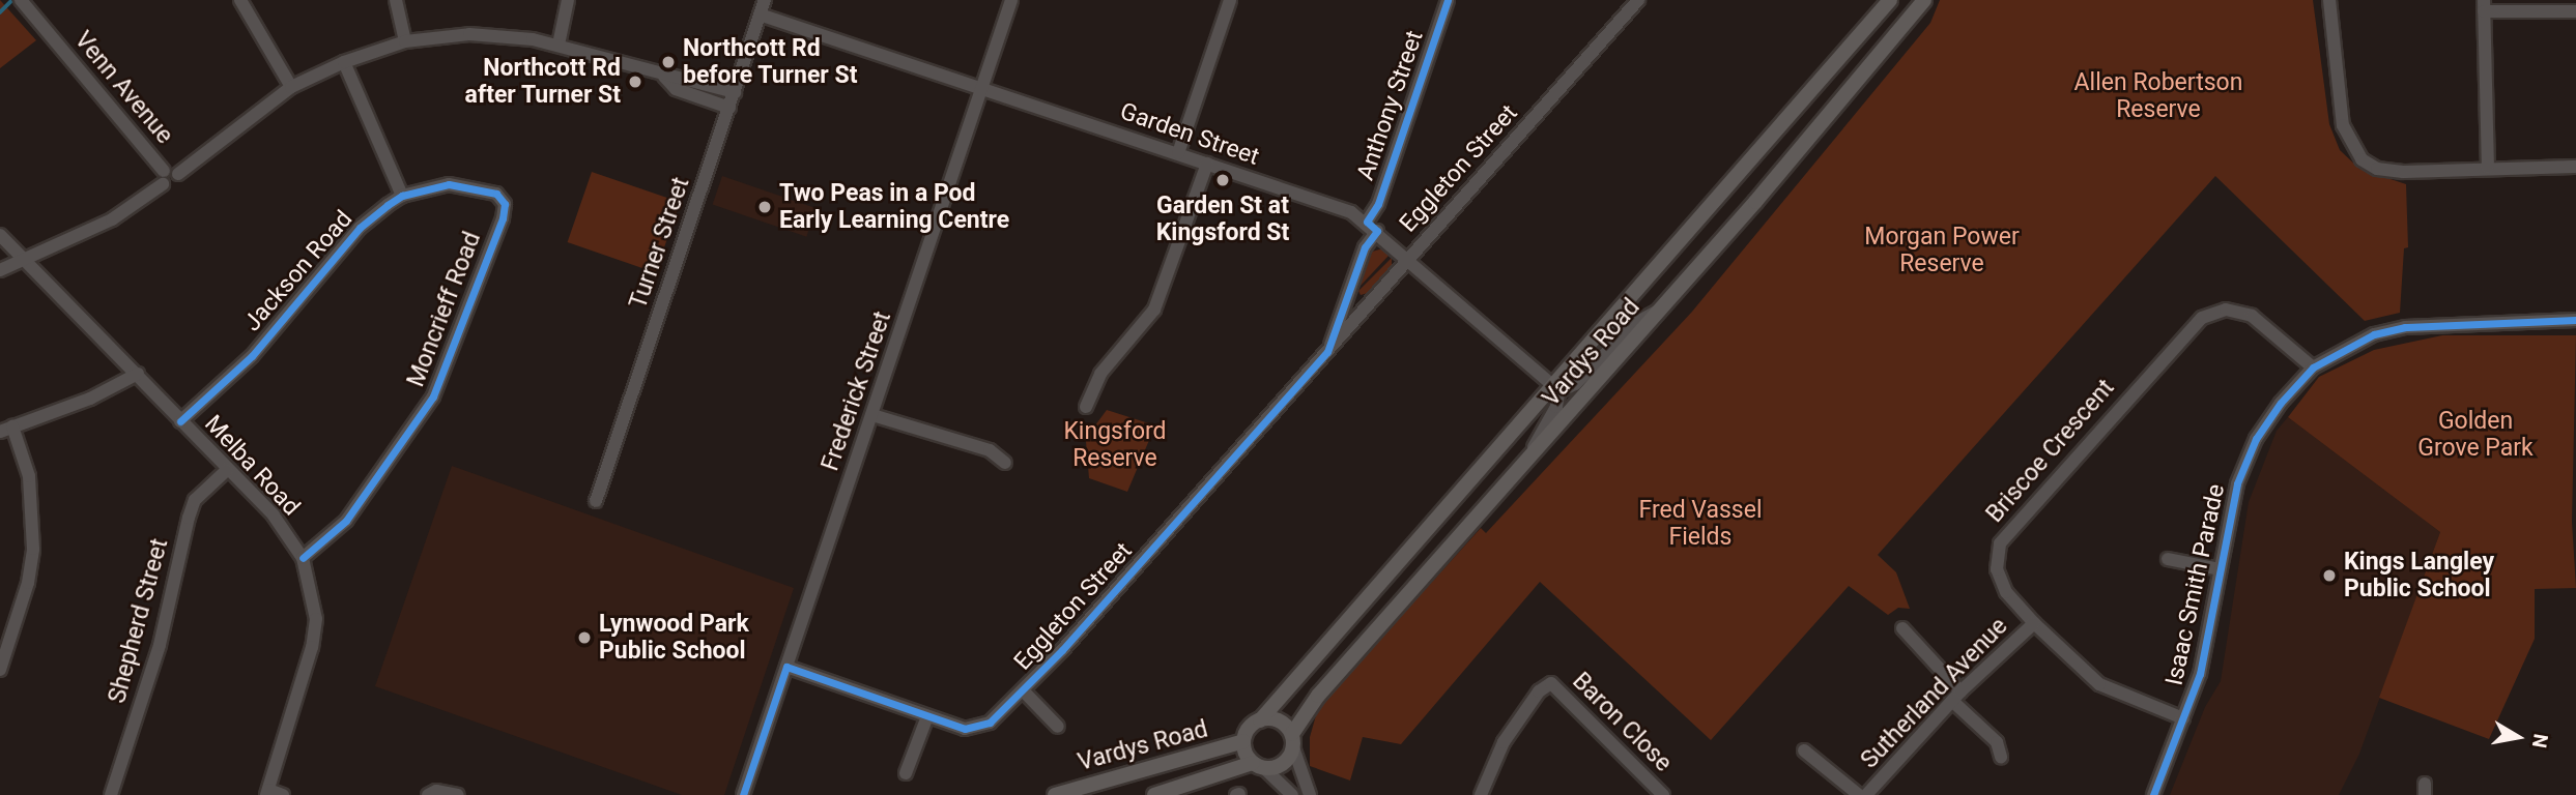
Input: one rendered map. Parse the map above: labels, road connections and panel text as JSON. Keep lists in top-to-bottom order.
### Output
{
  "streets": {
    "main road": ["Vardys Road"],
    "street": [
      "Venn Avenue",
      "Anthony Street",
      "Garden Street",
      "Eggleton Street",
      "Turner Street",
      "Jackson Road",
      "Moncrieff Road",
      "Frederick Street",
      "Briscoe Crescent",
      "Melba Road",
      "Isaac Smith Parade",
      "Shepherd Street",
      "Sutherland Avenue",
      "Baron Close"
    ]
  },
  "crossings": [
    ["Anthony Street", "Garden Street"],
    ["Anthony Street", "Eggleton Street"],
    ["Garden Street", "Eggleton Street"],
    ["Garden Street", "Turner Street"],
    ["Garden Street", "Vardys Road"],
    ["Garden Street", "Frederick Street"],
    ["Eggleton Street", "Frederick Street"],
    ["Jackson Road", "Moncrieff Road"],
    ["Jackson Road", "Melba Road"],
    ["Moncrieff Road", "Melba Road"],
    ["Briscoe Crescent", "Isaac Smith Parade"],
    ["Briscoe Crescent", "Sutherland Avenue"],
    ["Melba Road", "Shepherd Street"]
  ],
  "parks": [
    "Allen Robertson Reserve",
    "Morgan Power Reserve",
    "Golden Grove Park",
    "Kingsford Reserve",
    "Fred Vassel Fields"
  ],
  "places": [
    "Northcott Rd before Turner St",
    "Northcott Rd after Turner St",
    "Garden St at Kingsford St",
    "Two Peas in a Pod Early Learning Centre",
    "Kings Langley Public School",
    "Lynwood Park Public School"
  ],
  "north": "right"
}
